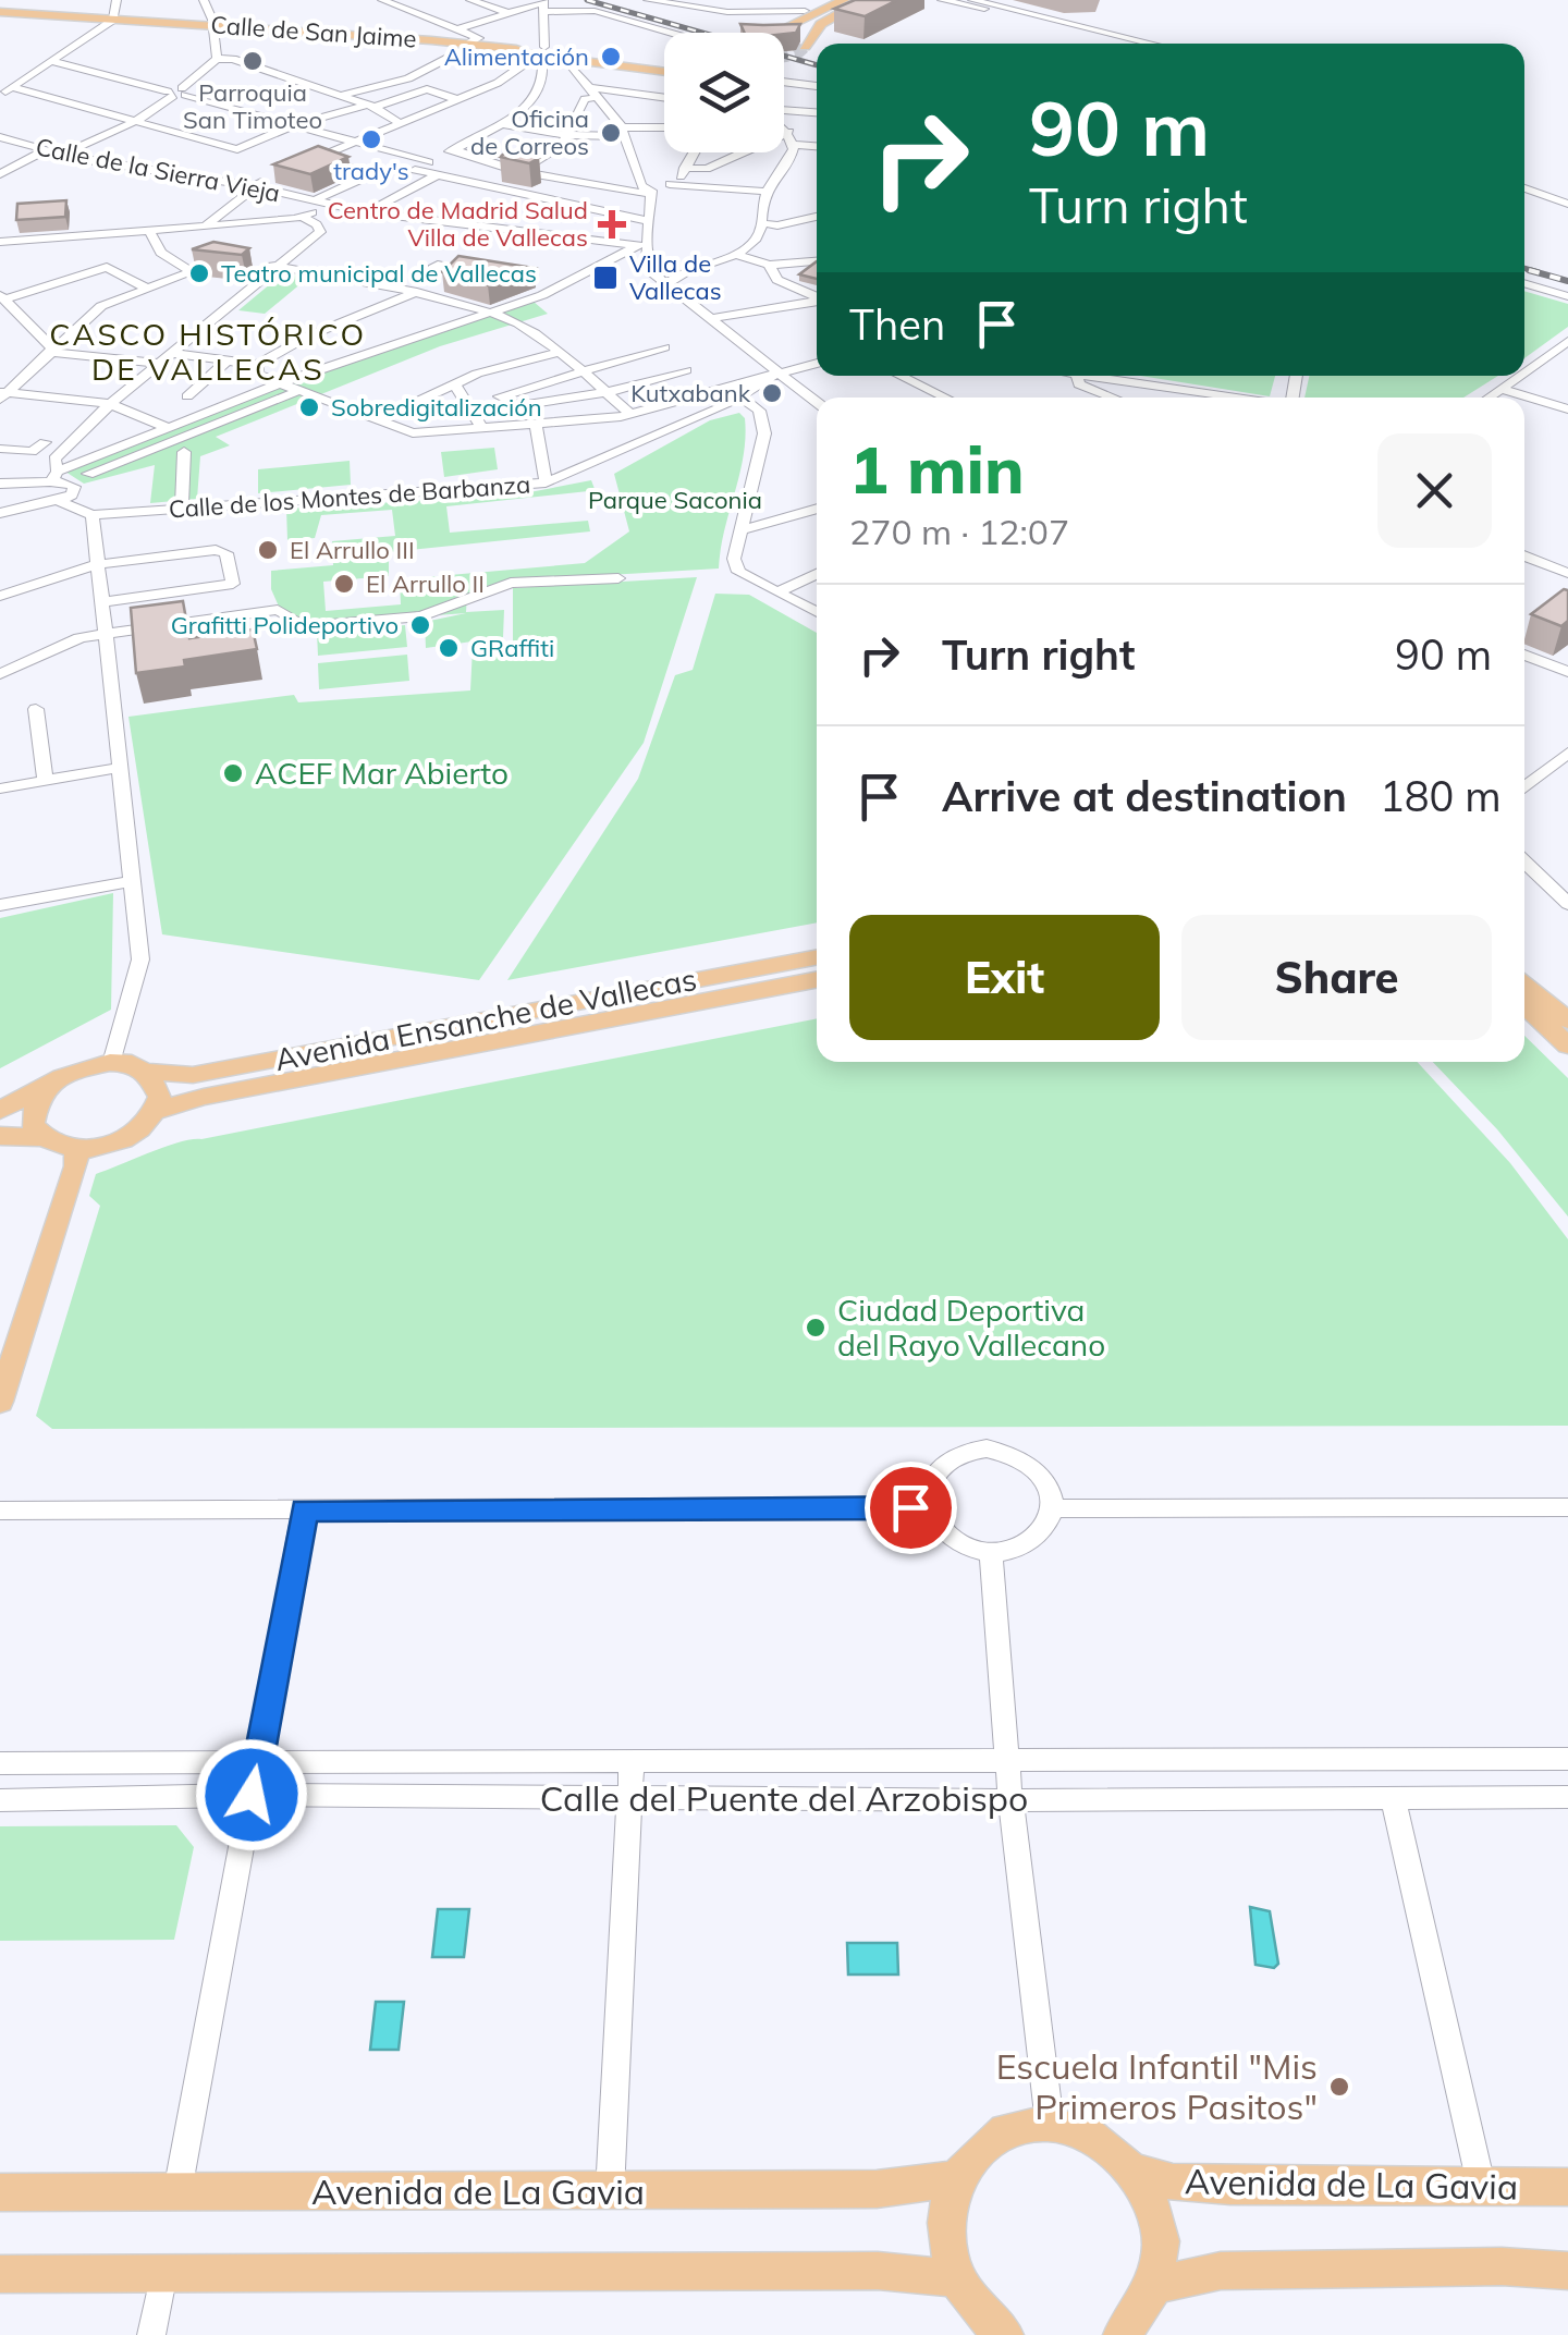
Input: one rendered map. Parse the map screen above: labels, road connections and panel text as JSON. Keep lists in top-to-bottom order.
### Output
{
  "streets": {
    "main road": ["Calle de San Jaime", "Avenida Ensanche de Vallecas", "Avenida de La Gavia"],
    "street": ["Calle de la Sierra Vieja", "Calle de los Montes de Barbanza", "Calle del Puente del Arzobispo"]
  },
  "districts": ["CASCO HISTÓRICO DE VALLECAS"],
  "parks": ["Parque Saconia"],
  "places": {
    "other": [
      "Alimentación",
      "Parroquia San Timoteo",
      "Oficina de Correos",
      "trady's",
      "Teatro municipal de Vallecas",
      "Kutxabank",
      "Sobredigitalización",
      "El Arrullo III",
      "El Arrullo II",
      "Grafitti Polideportivo",
      "GRaffiti",
      "ACEF Mar Abierto",
      "Ciudad Deportiva del Rayo Vallecano",
      "Escuela Infantil \"Mis Primeros Pasitos\""
    ],
    "health": ["Centro de Madrid Salud Villa de Vallecas"],
    "transit": ["Villa de Vallecas"]
  },
  "page": {
    "turn": ["90 m", "Turn right"],
    "then": "Then",
    "heading": ["1 min", "270 m · 12:07"],
    "list": [
      {
        "name": "Turn right",
        "value": "90 m"
      },
      {
        "name": "Arrive at destination",
        "value": "180 m"
      }
    ],
    "buttons": ["Exit", "Share"]
  }
}
